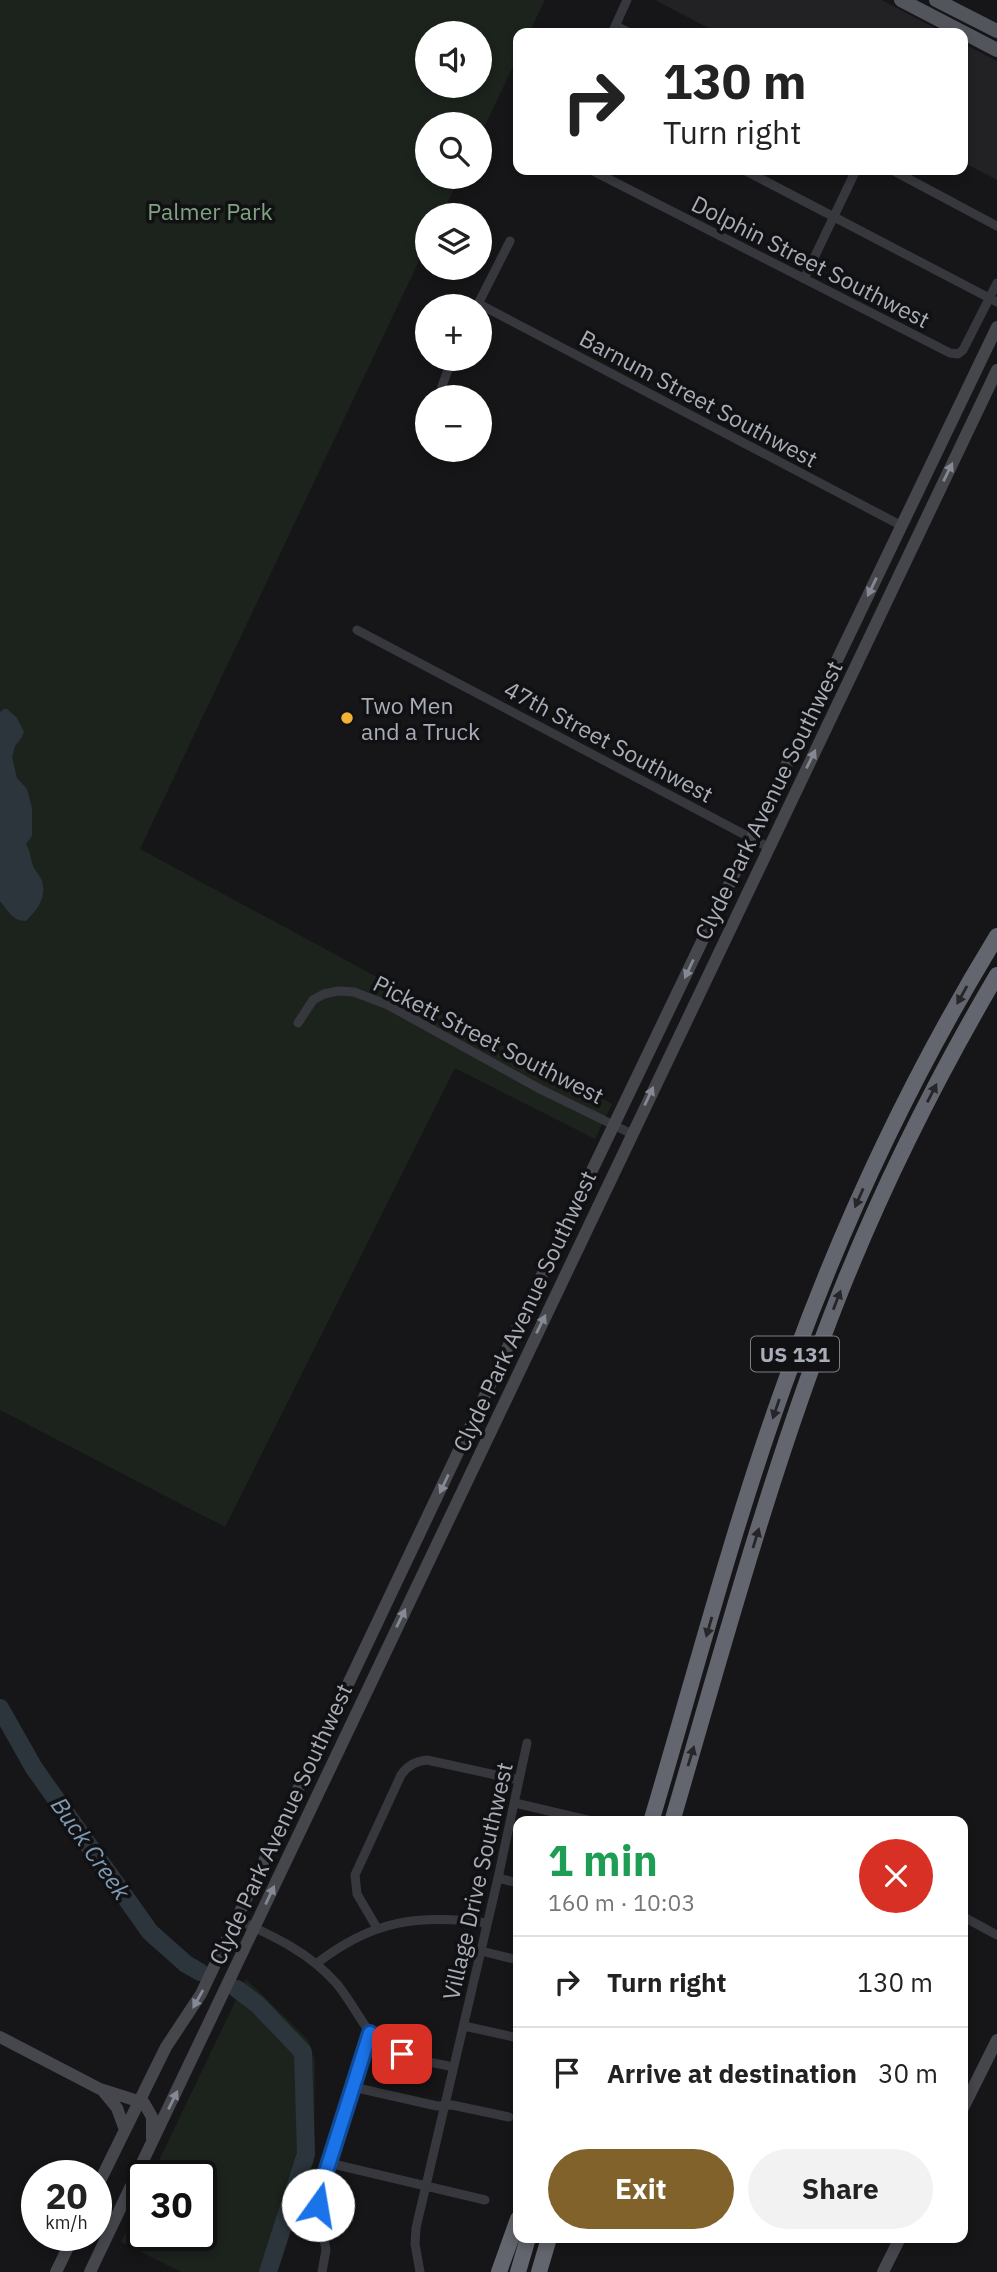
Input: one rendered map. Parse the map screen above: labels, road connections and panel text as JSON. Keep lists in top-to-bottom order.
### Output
{
  "streets": {
    "highway": ["US 131"],
    "main road": ["Clyde Park Avenue Southwest"],
    "street": [
      "Dolphin Street Southwest",
      "Barnum Street Southwest",
      "47th Street Southwest",
      "Pickett Street Southwest",
      "Village Drive Southwest"
    ]
  },
  "crossings": [
    ["Barnum Street Southwest", "Clyde Park Avenue Southwest"],
    ["47th Street Southwest", "Clyde Park Avenue Southwest"],
    ["Clyde Park Avenue Southwest", "Pickett Street Southwest"]
  ],
  "water": ["Buck Creek"],
  "parks": ["Palmer Park"],
  "places": ["Two Men and a Truck"],
  "page": {
    "map_buttons": ["+", "−"],
    "turn": ["130 m", "Turn right"],
    "heading": ["1 min", "160 m · 10:03"],
    "list": [
      {
        "name": "Turn right",
        "value": "130 m"
      },
      {
        "name": "Arrive at destination",
        "value": "30 m"
      }
    ],
    "buttons": ["Exit", "Share"],
    "speed": "20 km/h",
    "limit": "30"
  }
}
